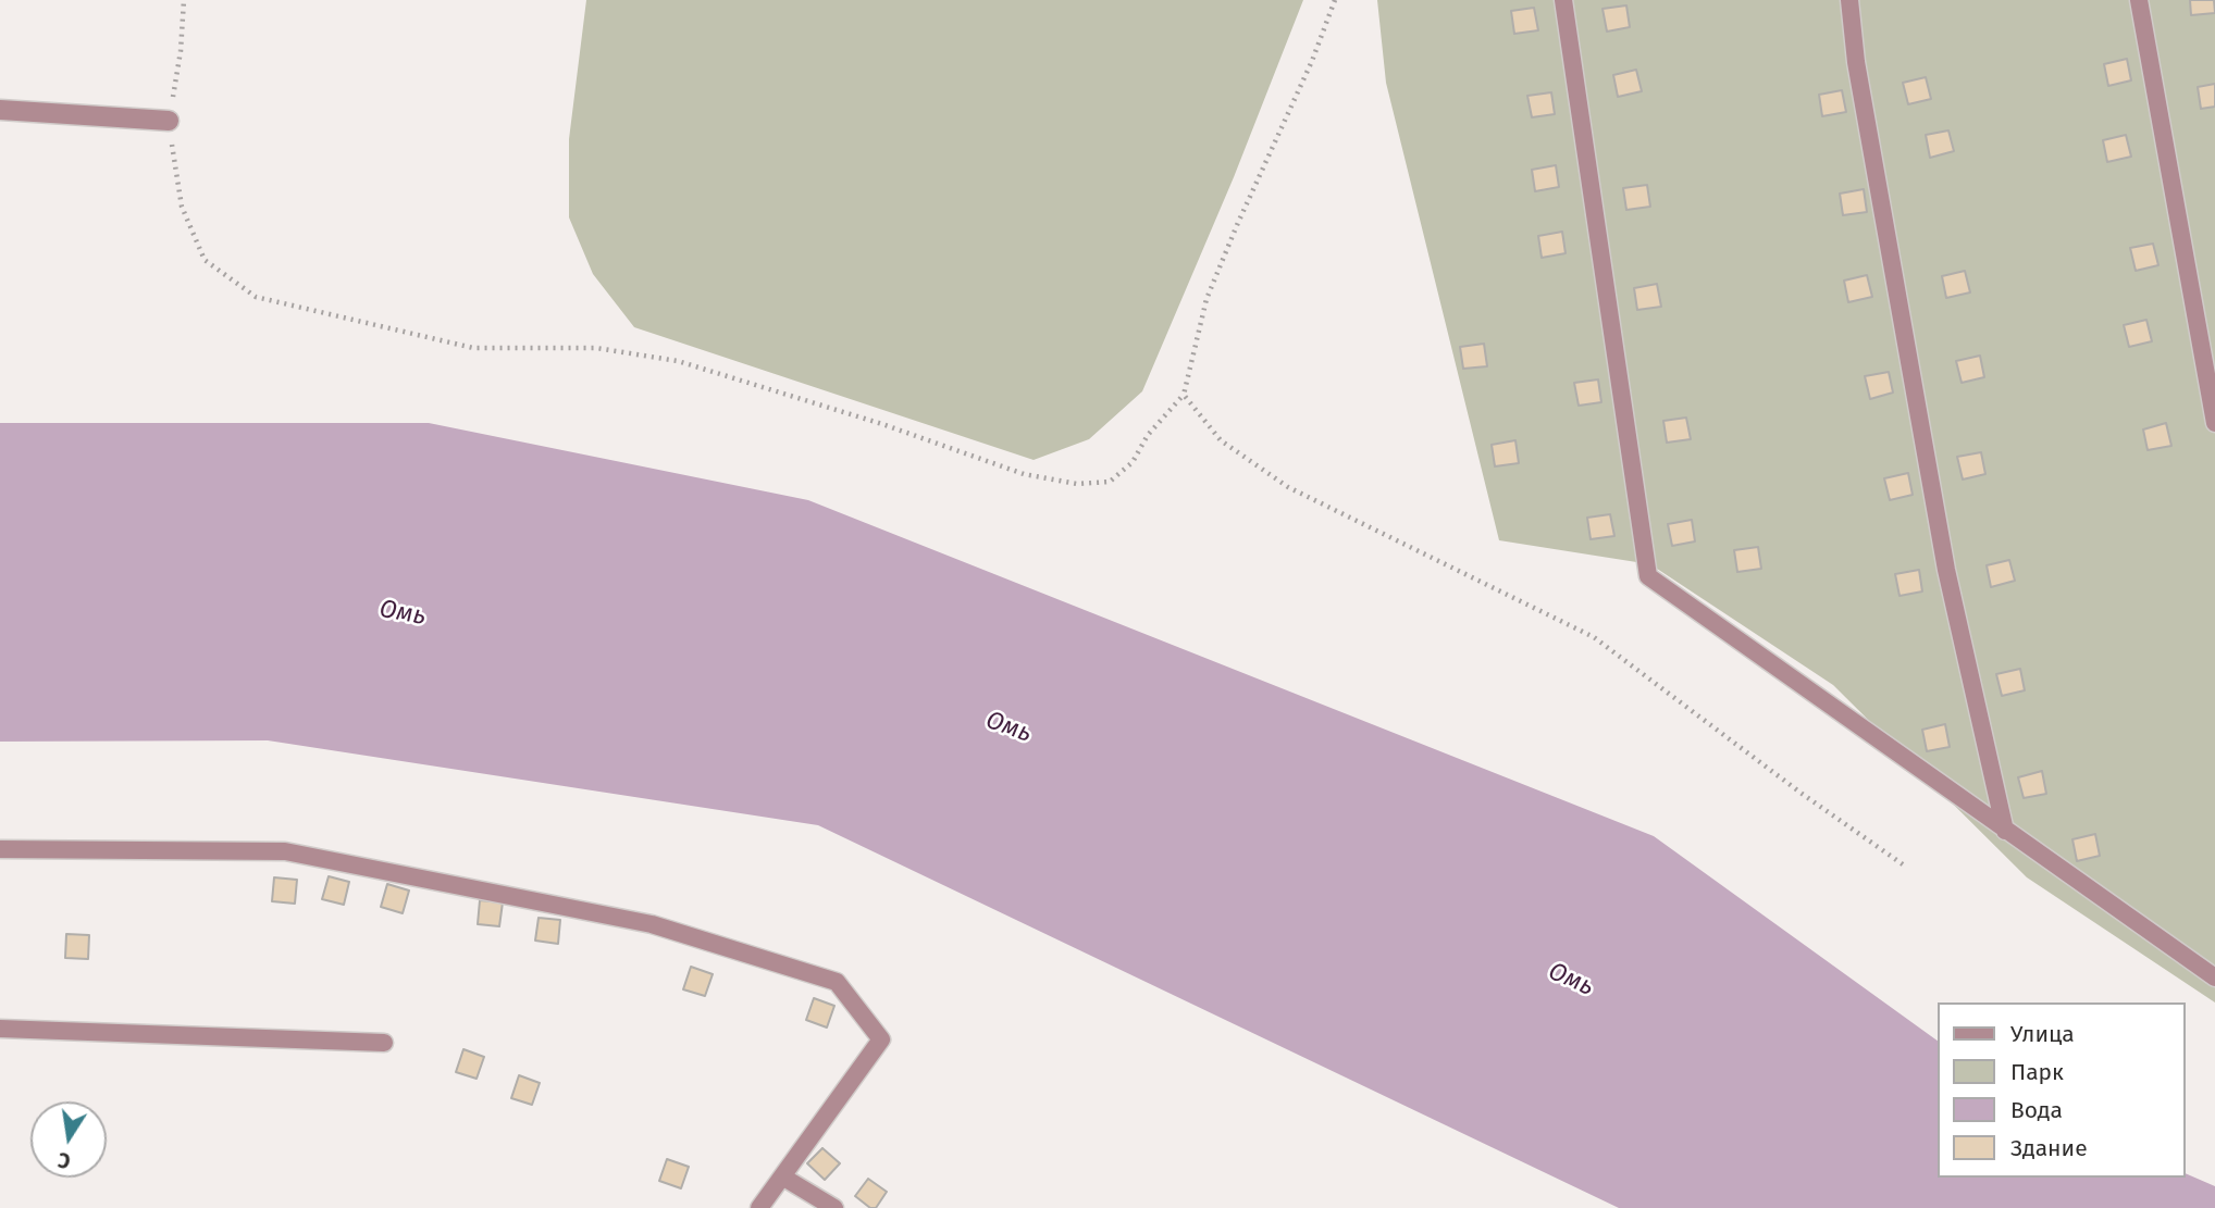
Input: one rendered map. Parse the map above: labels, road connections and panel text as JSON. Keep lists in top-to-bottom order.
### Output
{
  "water": ["Омь"],
  "legend": [
    "Улица",
    "Парк",
    "Вода",
    "Здание"
  ],
  "north": "bottom"
}
